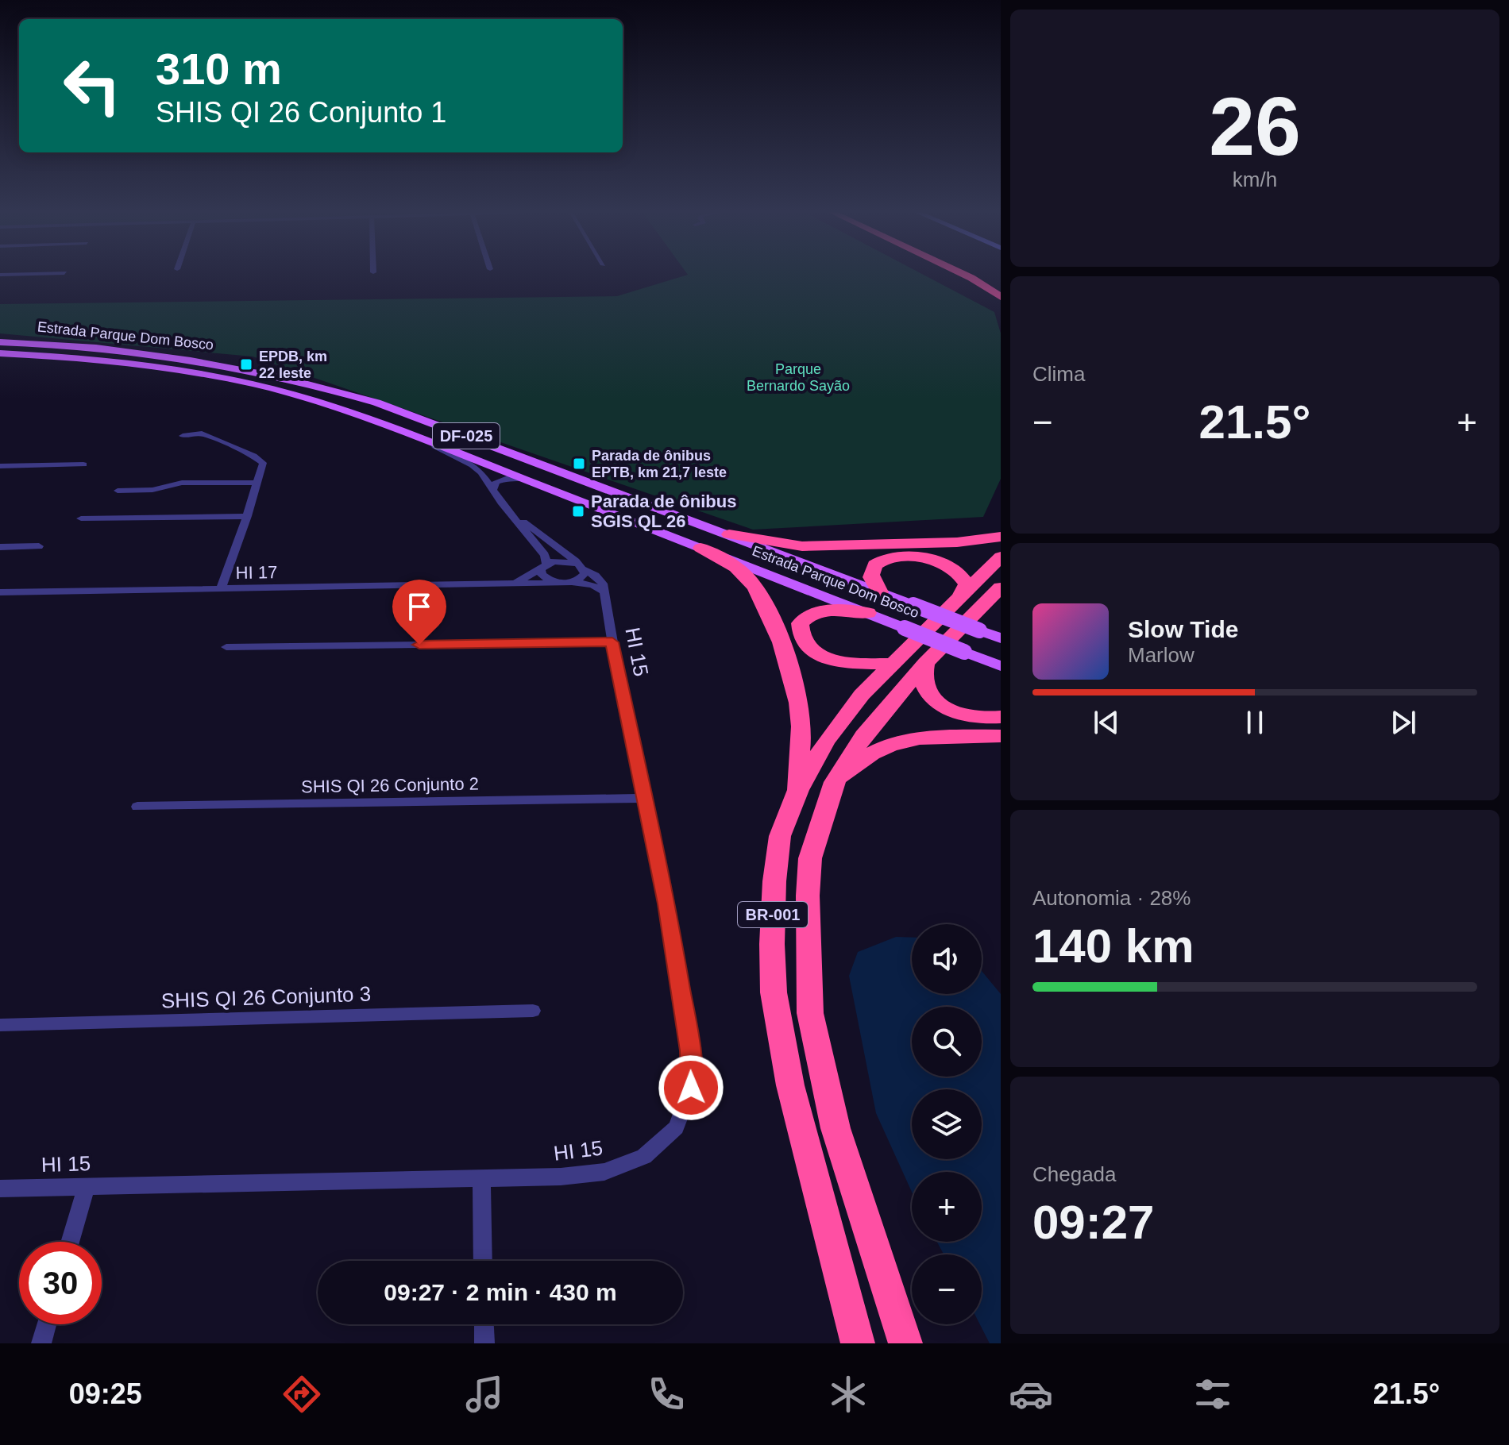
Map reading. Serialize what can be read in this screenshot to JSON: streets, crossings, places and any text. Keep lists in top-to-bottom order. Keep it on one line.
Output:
{"streets":{"highway":["BR-001"],"main road":["Estrada Parque Dom Bosco","DF-025"],"street":["HI 17","HI 15","SHIS QI 26 Conjunto 2","SHIS QI 26 Conjunto 3"]},"crossings":[["Estrada Parque Dom Bosco","BR-001"],["HI 15","SHIS QI 26 Conjunto 2"]],"parks":["Parque Bernardo Sayão"],"places":{"transit":["EPDB, km 22 leste","Parada de ônibus EPTB, km 21,7 leste","Parada de ônibus SGIS QL 26"]},"page":{"tile":[["26","km/h"],"Clima",["Autonomia · 28%","140 km"],["Chegada","09:27"]],"turn":["310 m","SHIS QI 26 Conjunto 1"],"heat":["−","21.5°","+"],"song":["Slow Tide","Marlow"],"map_buttons":["+","−"],"limit":"30","trip":"09:27 · 2 min · 430 m","tabs":["09:25","21.5°"]}}
